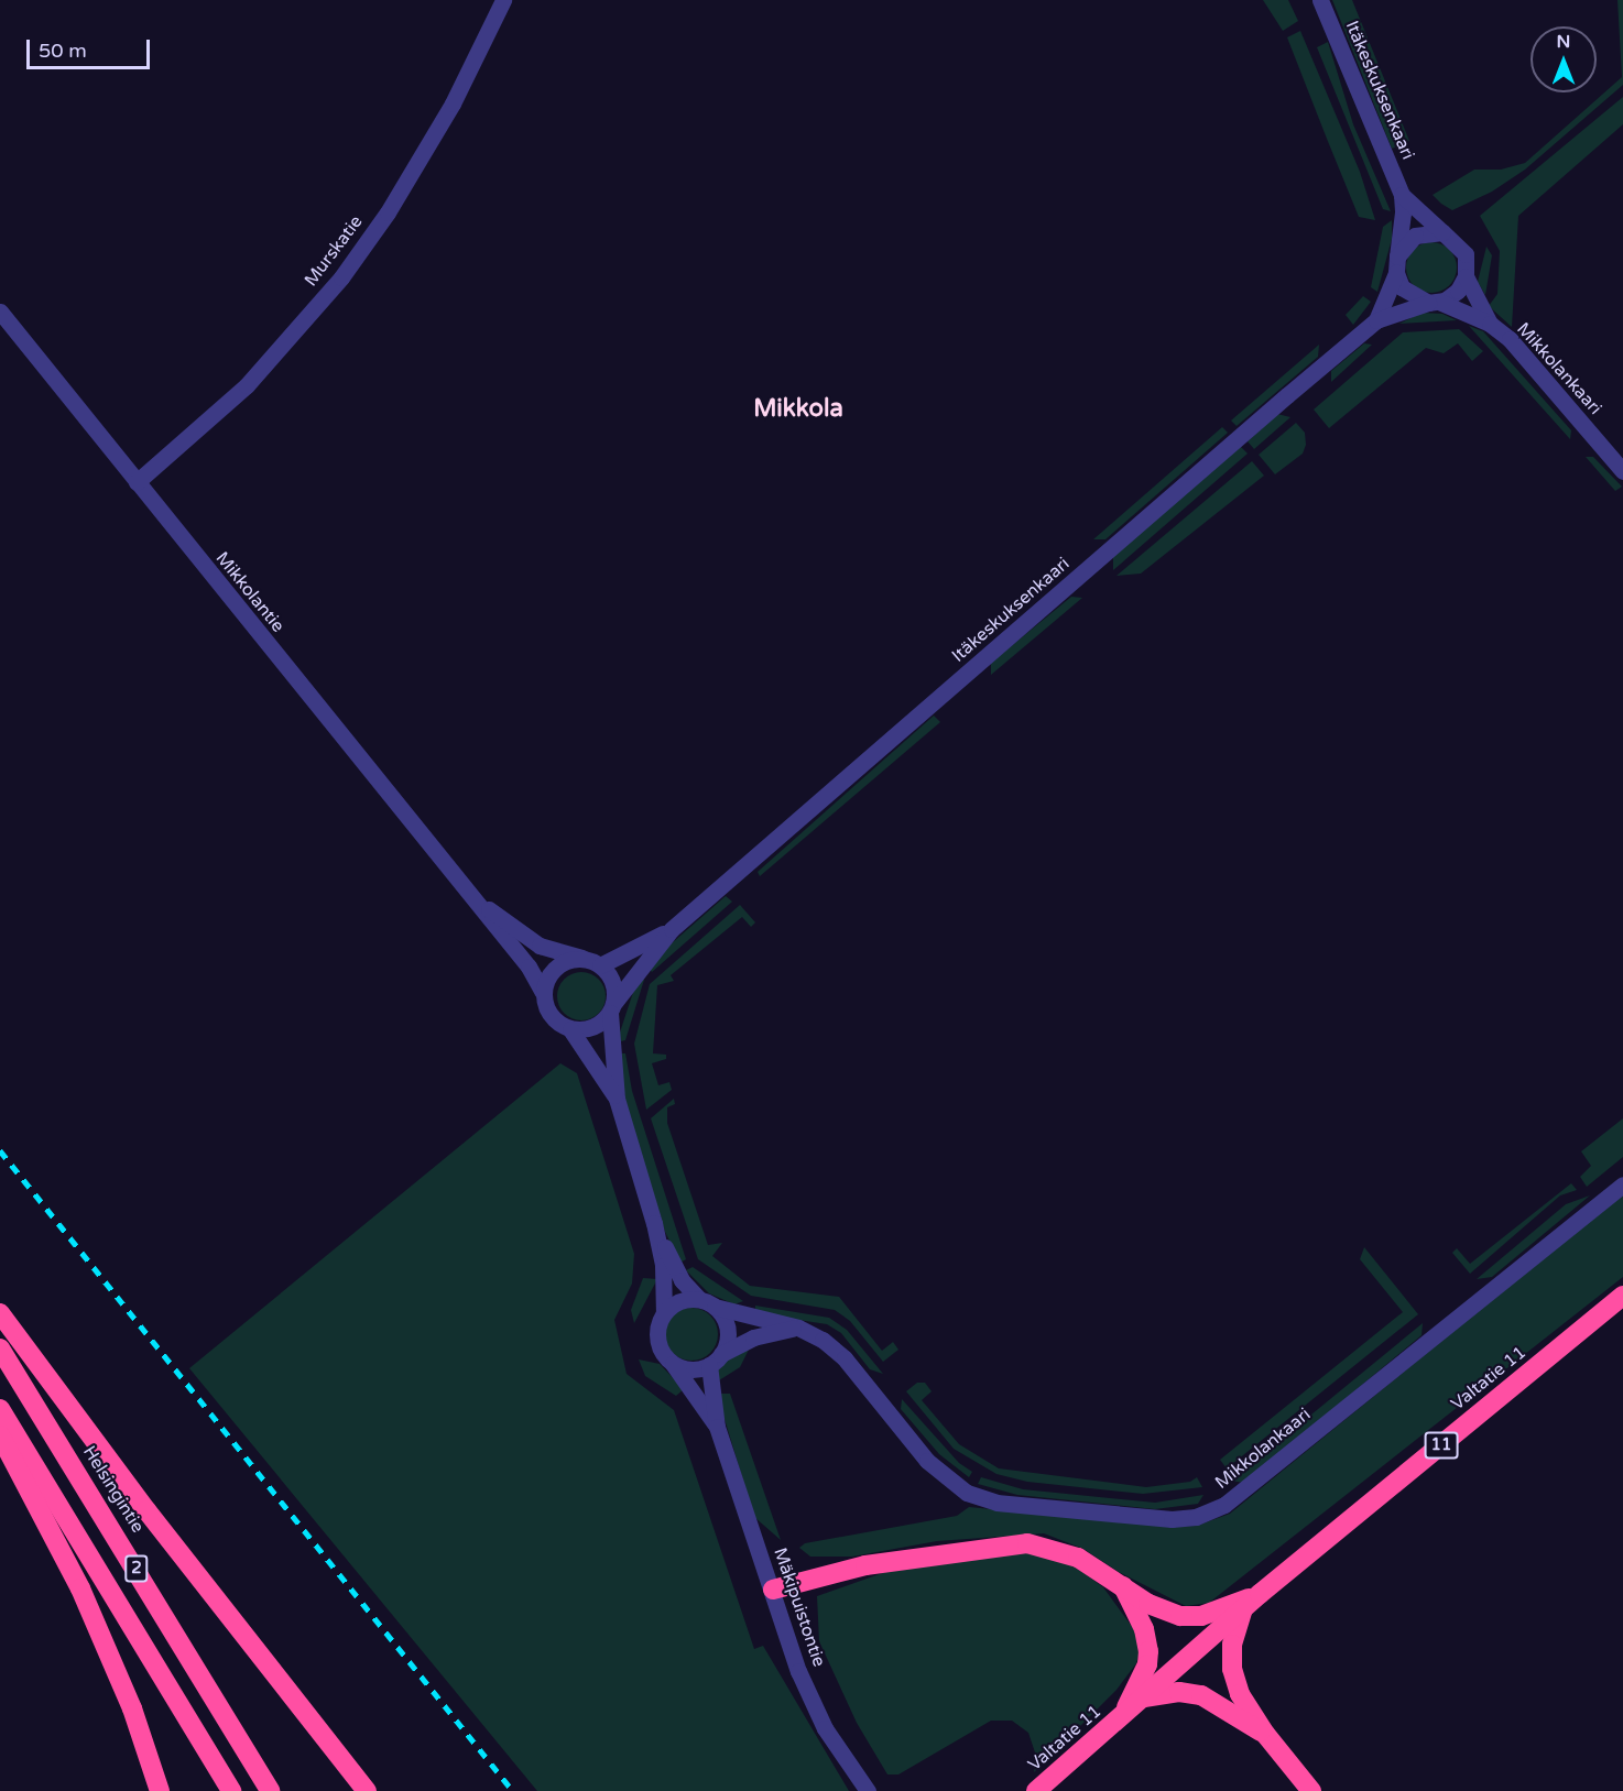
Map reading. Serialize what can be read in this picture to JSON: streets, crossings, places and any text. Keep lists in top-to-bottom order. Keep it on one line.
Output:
{"streets":{"highway":["Valtatie 11","11","Helsingintie","2"],"street":["Itäkeskuksenkaari","Murskatie","Mikkolankaari","Mikkolantie","Mäkipuistontie"]},"crossings":[["Itäkeskuksenkaari","Mikkolankaari"],["Itäkeskuksenkaari","Mikkolantie"],["Murskatie","Mikkolantie"],["Mikkolankaari","Mäkipuistontie"],["Valtatie 11","11"]],"districts":["Mikkola"],"scale_bar":"50 m","north":"top"}
